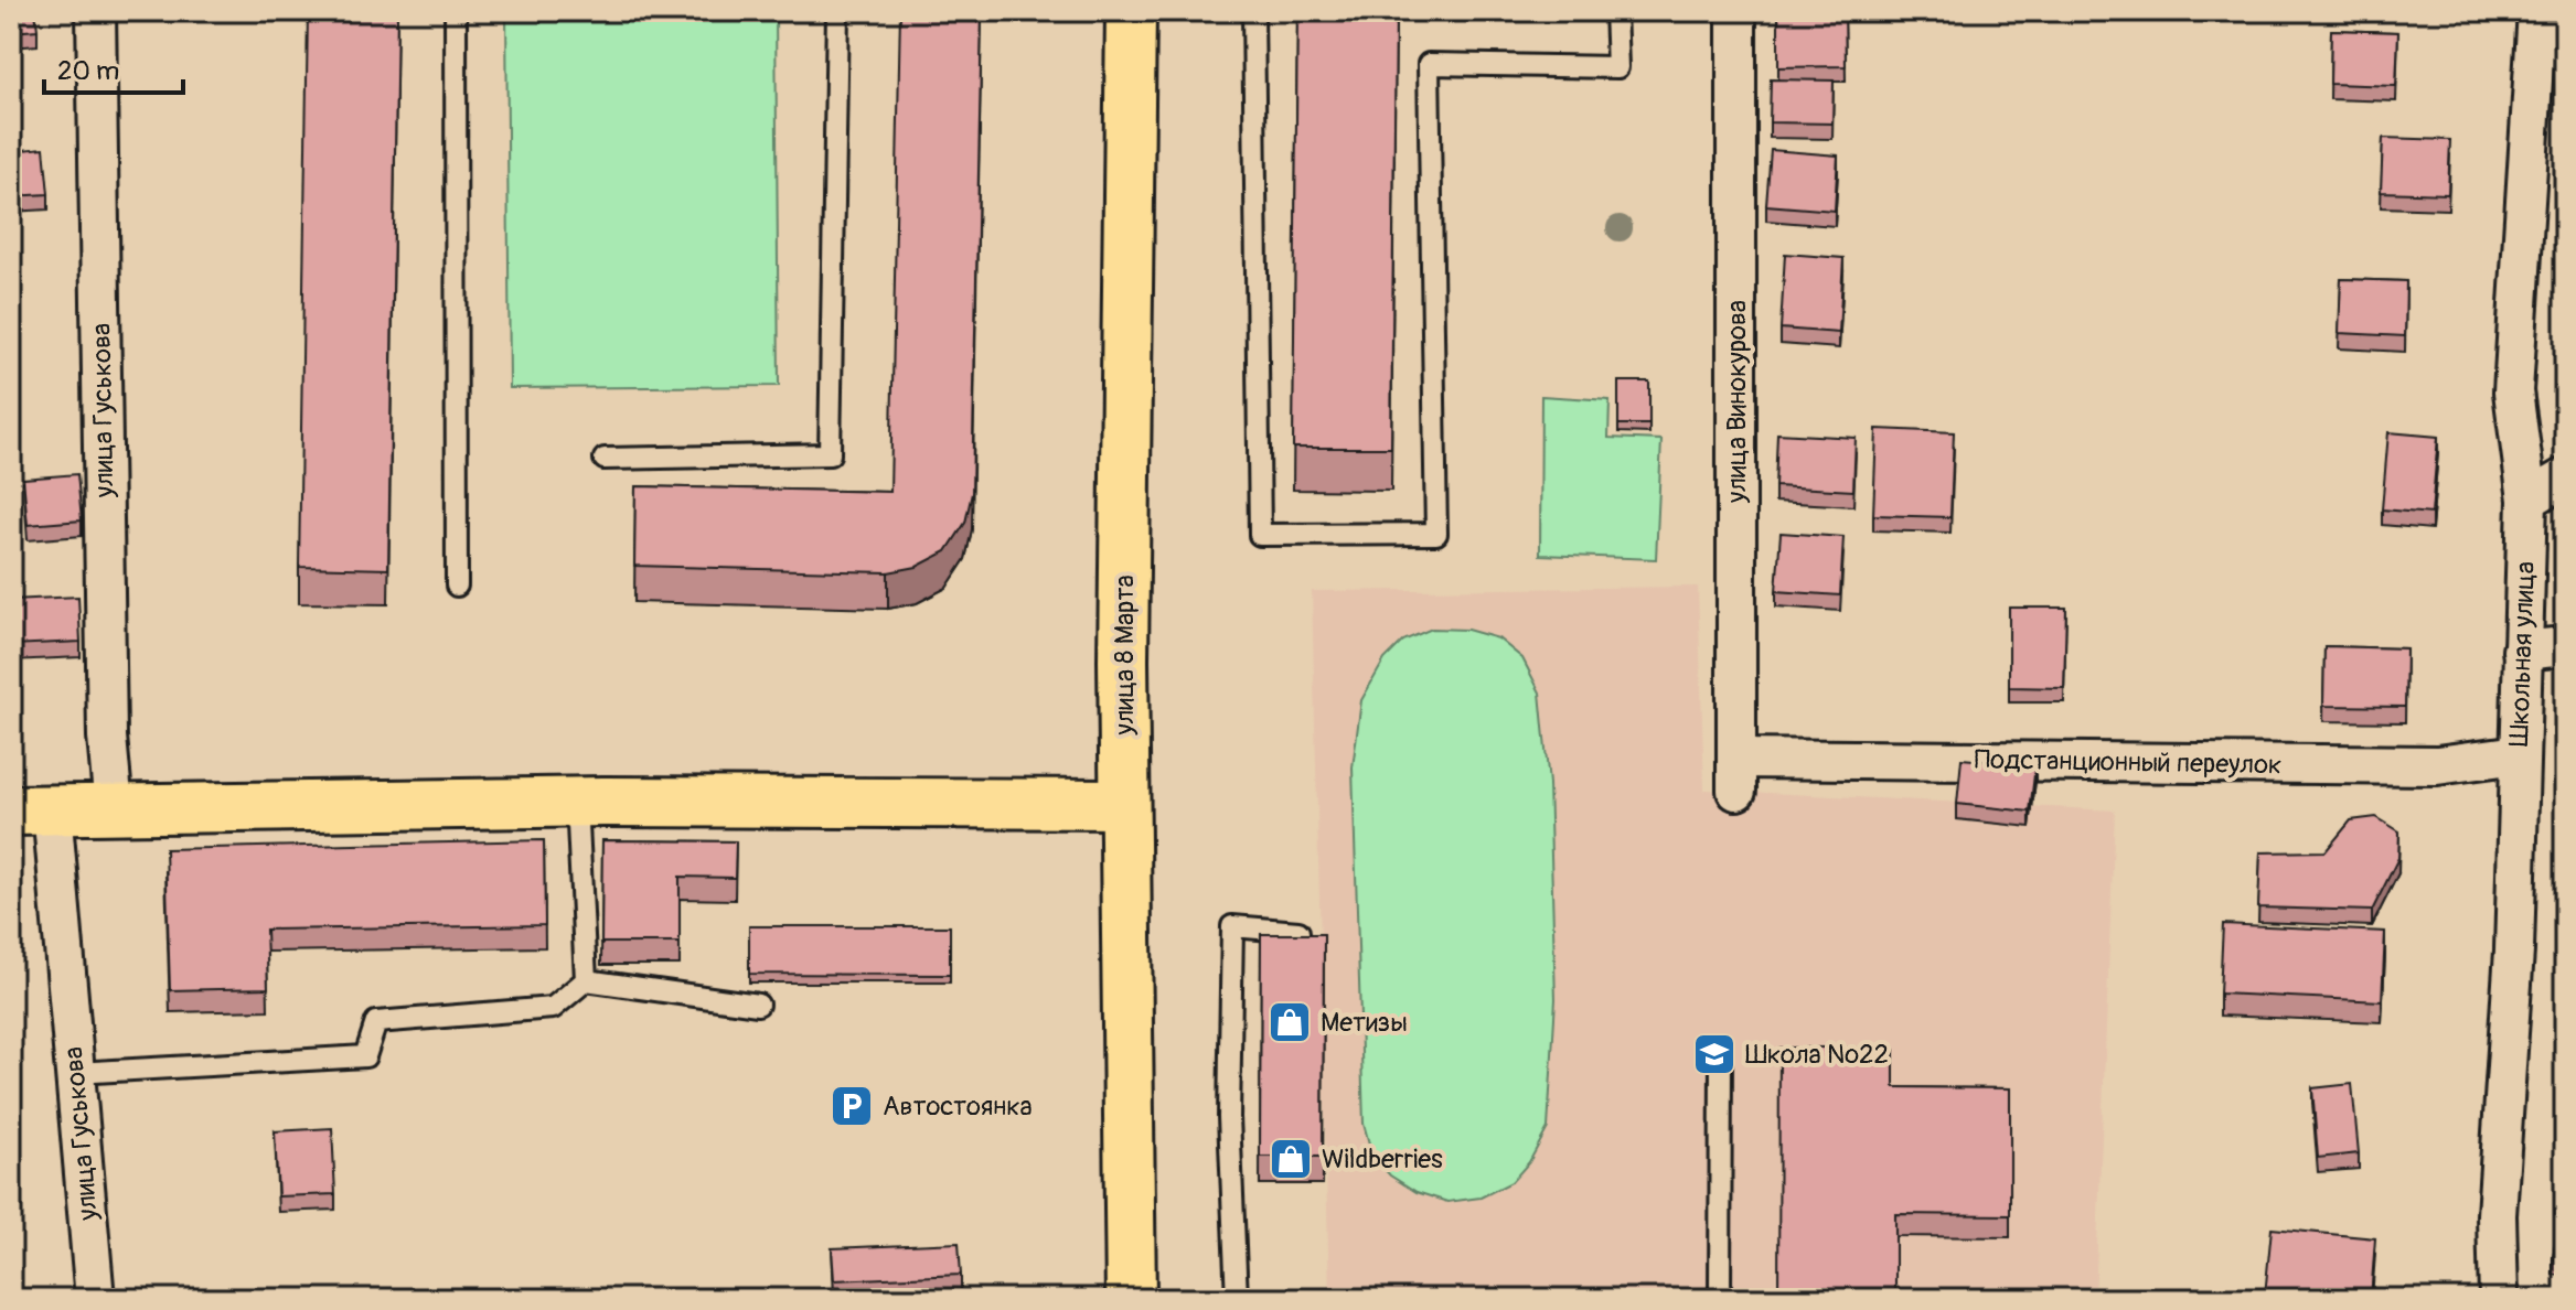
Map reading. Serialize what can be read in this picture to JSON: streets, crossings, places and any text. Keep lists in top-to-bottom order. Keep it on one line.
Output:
{"streets":{"main road":["улица 8 Марта"],"street":["улица Винокурова","улица Гуськова","Школьная улица","Подстанционный переулок"]},"crossings":[["улица Винокурова","Подстанционный переулок"],["Школьная улица","Подстанционный переулок"]],"places":{"shop":["Метизы","Wildberries"],"school or university":["Школа №22"],"parking":["Автостоянка"]},"scale_bar":"20 m"}
